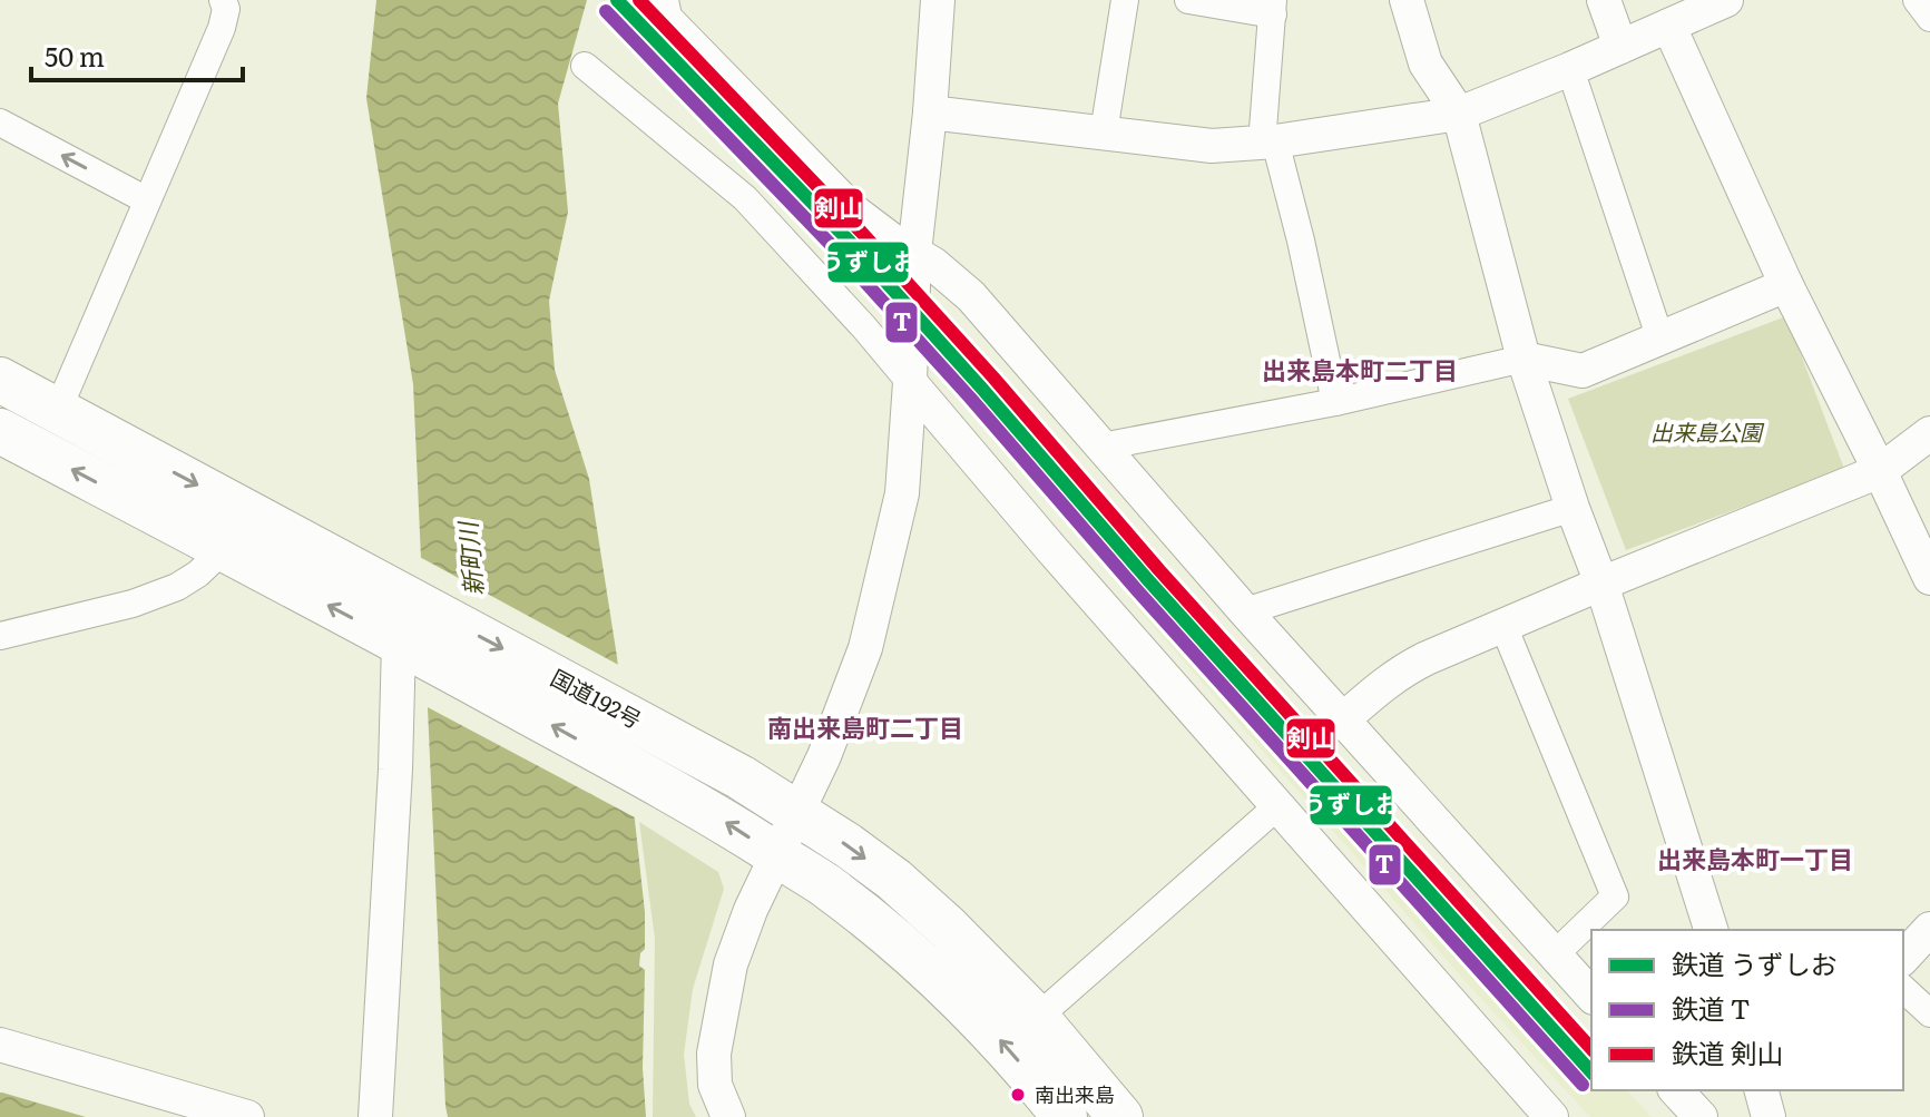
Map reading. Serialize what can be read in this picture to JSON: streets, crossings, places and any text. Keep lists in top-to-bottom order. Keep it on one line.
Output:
{"streets":{"highway":["国道192号"]},"districts":["出来島本町二丁目","南出来島町二丁目","出来島本町一丁目"],"water":["新町川"],"parks":["出来島公園"],"places":["南出来島"],"lines":["rail line うずしお","rail line 剣山","rail line T"],"legend":["鉄道 うずしお","鉄道 T","鉄道 剣山"],"scale_bar":"50 m"}
